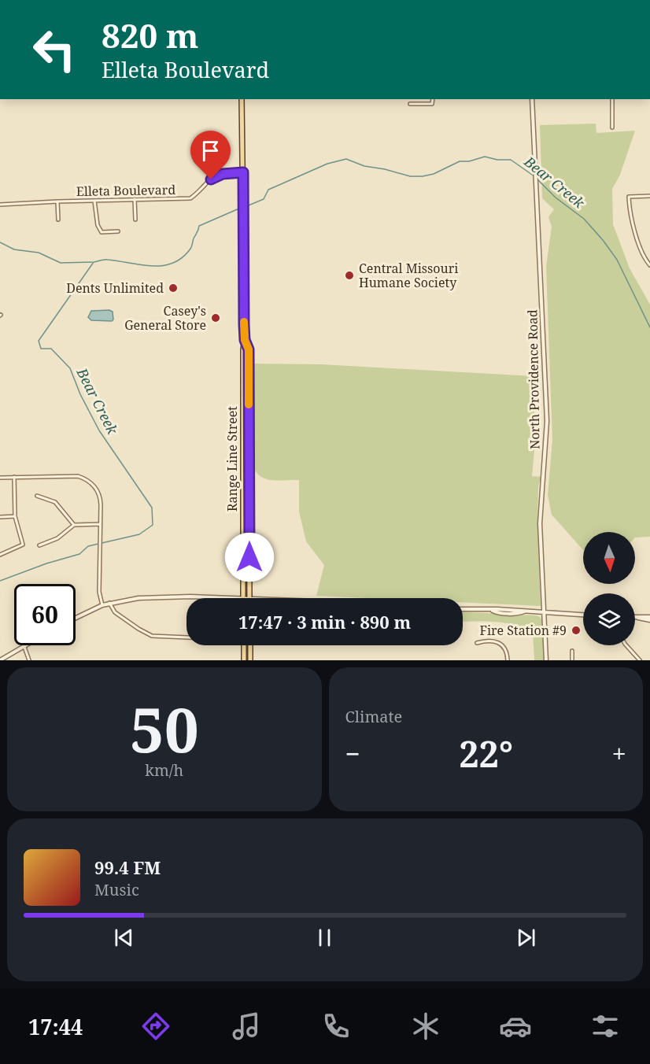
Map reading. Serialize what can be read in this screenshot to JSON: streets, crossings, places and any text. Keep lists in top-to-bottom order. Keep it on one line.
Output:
{"streets":{"main road":["Range Line Street"],"street":["Elleta Boulevard","North Providence Road"]},"crossings":[["Elleta Boulevard","Range Line Street"]],"water":["Bear Creek"],"places":["Central Missouri Humane Society","Dents Unlimited","Casey's General Store","Fire Station #9"],"north":"bottom","page":{"turn":["820 m","Elleta Boulevard"],"limit":"60","trip":"17:47 · 3 min · 890 m","tile":[["50","km/h"],"Climate"],"heat":["−","22°","+"],"song":["99.4 FM","Music"],"tabs":"17:44"}}
